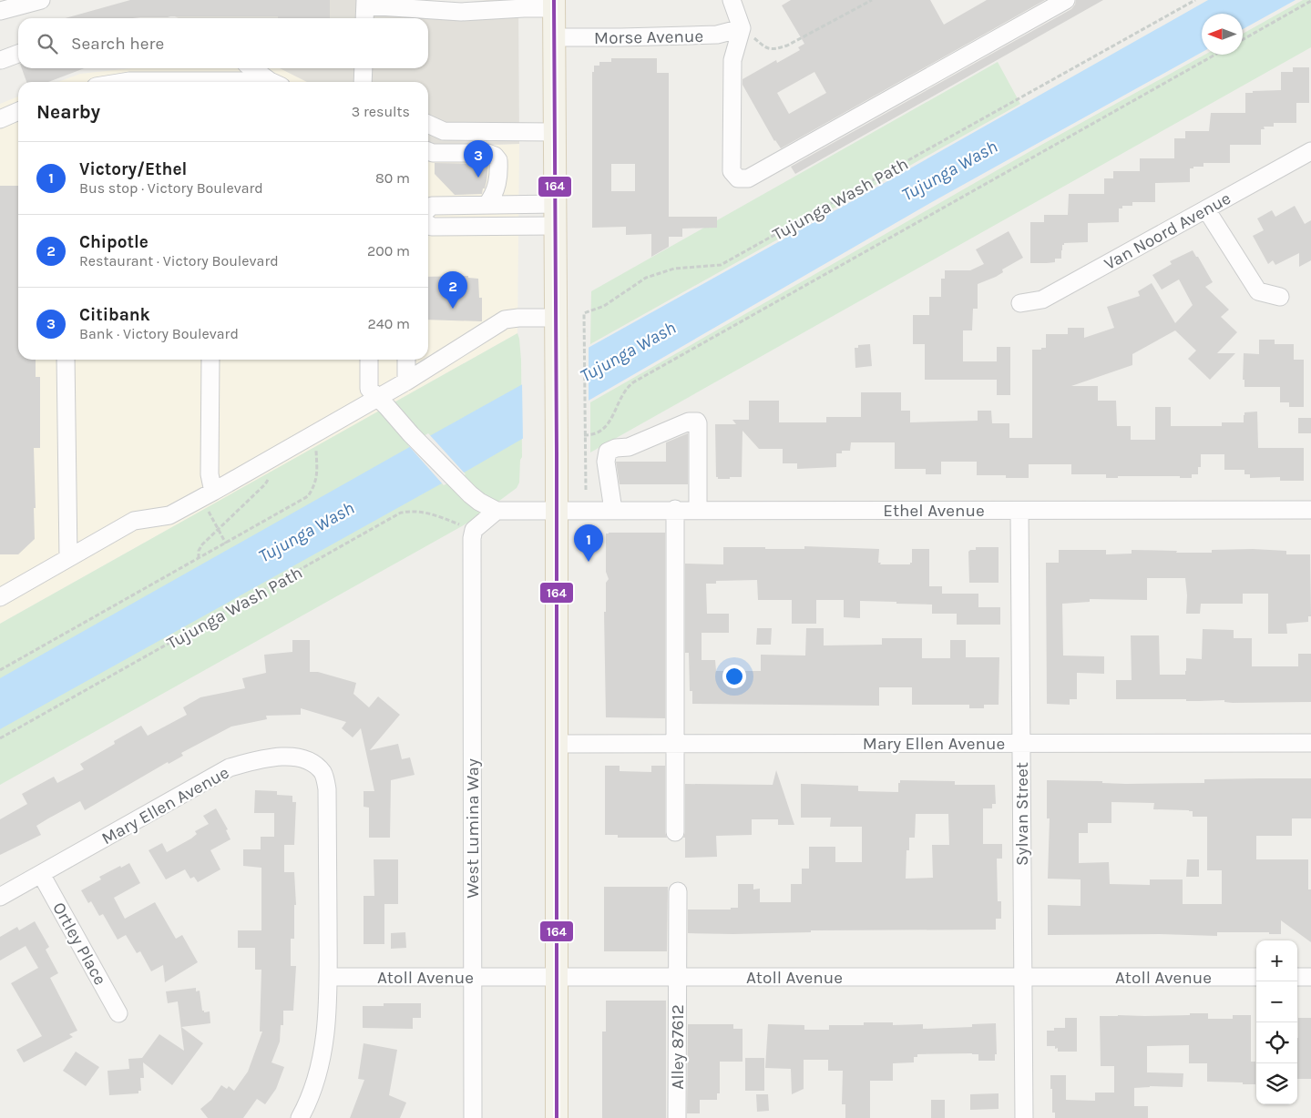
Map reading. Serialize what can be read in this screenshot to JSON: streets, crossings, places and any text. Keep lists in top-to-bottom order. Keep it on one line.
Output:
{"streets":{"street":["Morse Avenue","Van Noord Avenue","Ethel Avenue","Mary Ellen Avenue","Sylvan Street","West Lumina Way","Ortley Place","Atoll Avenue","Alley 87612"],"path":["Tujunga Wash Path"]},"crossings":[["Tujunga Wash Path","West Lumina Way"],["Ethel Avenue","Sylvan Street"],["Mary Ellen Avenue","Sylvan Street"],["Mary Ellen Avenue","Ortley Place"],["Mary Ellen Avenue","Atoll Avenue"],["Sylvan Street","Atoll Avenue"],["West Lumina Way","Atoll Avenue"],["Atoll Avenue","Alley 87612"]],"water":["Tujunga Wash"],"lines":["transit line 164"],"north":"left","page":{"search":"Search here","heading":["Nearby","3 results"],"pins":["3","2","1"],"list":[{"mark":"1","name":"Victory/Ethel","note":"Bus stop · Victory Boulevard","value":"80 m"},{"mark":"2","name":"Chipotle","note":"Restaurant · Victory Boulevard","value":"200 m"},{"mark":"3","name":"Citibank","note":"Bank · Victory Boulevard","value":"240 m"}],"map_buttons":["+","−"]}}
